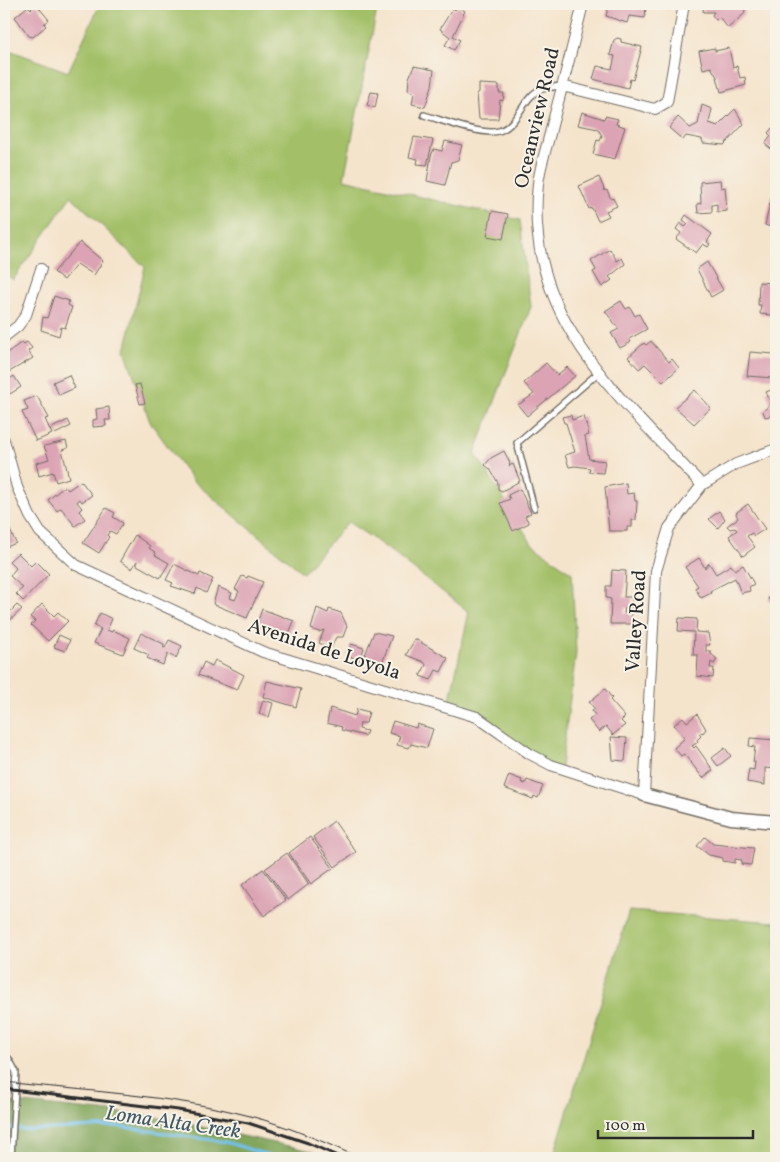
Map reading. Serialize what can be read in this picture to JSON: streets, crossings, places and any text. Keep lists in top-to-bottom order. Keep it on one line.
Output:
{"streets":{"street":["Oceanview Road","Valley Road","Avenida de Loyola"]},"crossings":[["Oceanview Road","Valley Road"],["Valley Road","Avenida de Loyola"]],"water":["Loma Alta Creek"],"scale_bar":"100 m"}
